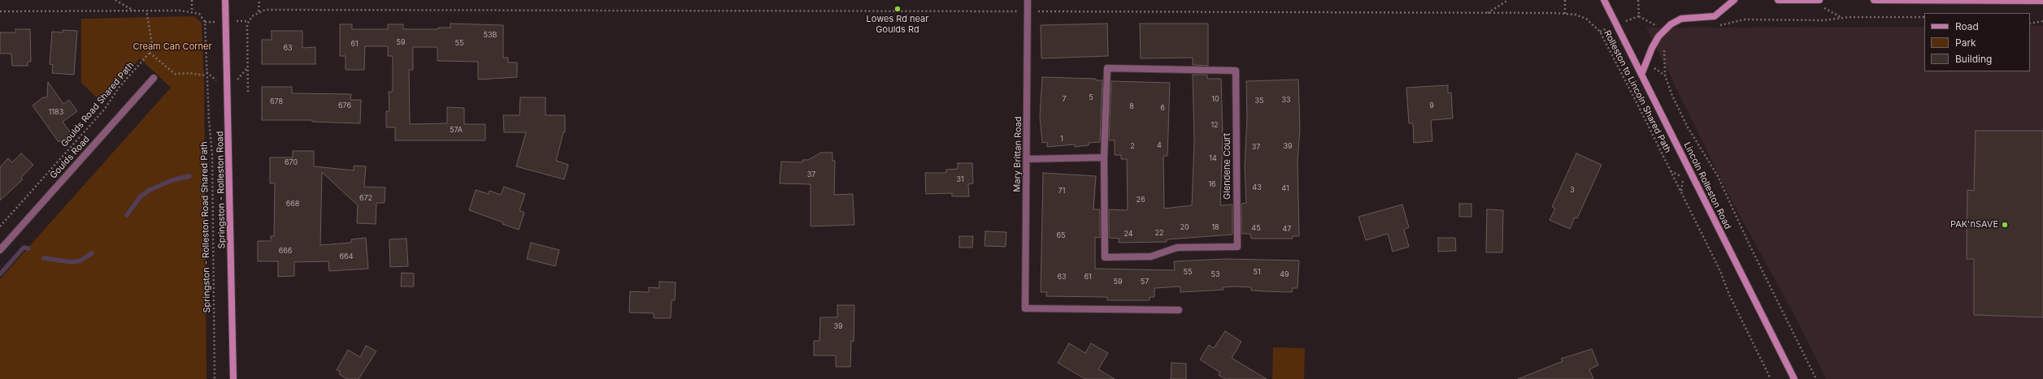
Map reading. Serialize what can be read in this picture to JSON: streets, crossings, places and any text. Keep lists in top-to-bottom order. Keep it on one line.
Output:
{"streets":{"main road":["Lincoln Rolleston Road","Springston - Rolleston Road"],"street":["Mary Brittan Road","Goulds Road","Glendene Court"],"path":["Rolleston to Lincoln Shared Path","Goulds Road Shared Path","Springston - Rolleston Road Shared Path"]},"crossings":[["Rolleston to Lincoln Shared Path","Mary Brittan Road"]],"parks":["Cream Can Corner"],"places":["Lowes Rd near Goulds Rd","PAK'nSAVE"],"house_numbers":["53B","59","55","61","63","5","7","10","33","35","678","676","9","8","6","1183","12","57A","1","4","2","39","37","14","670","37","31","16","43","41","3","71","672","26","668","20","18","45","47","22","24","65","666","664","55","51","53","49","63","61","59","57","39"],"legend":["Road","Park","Building"]}
